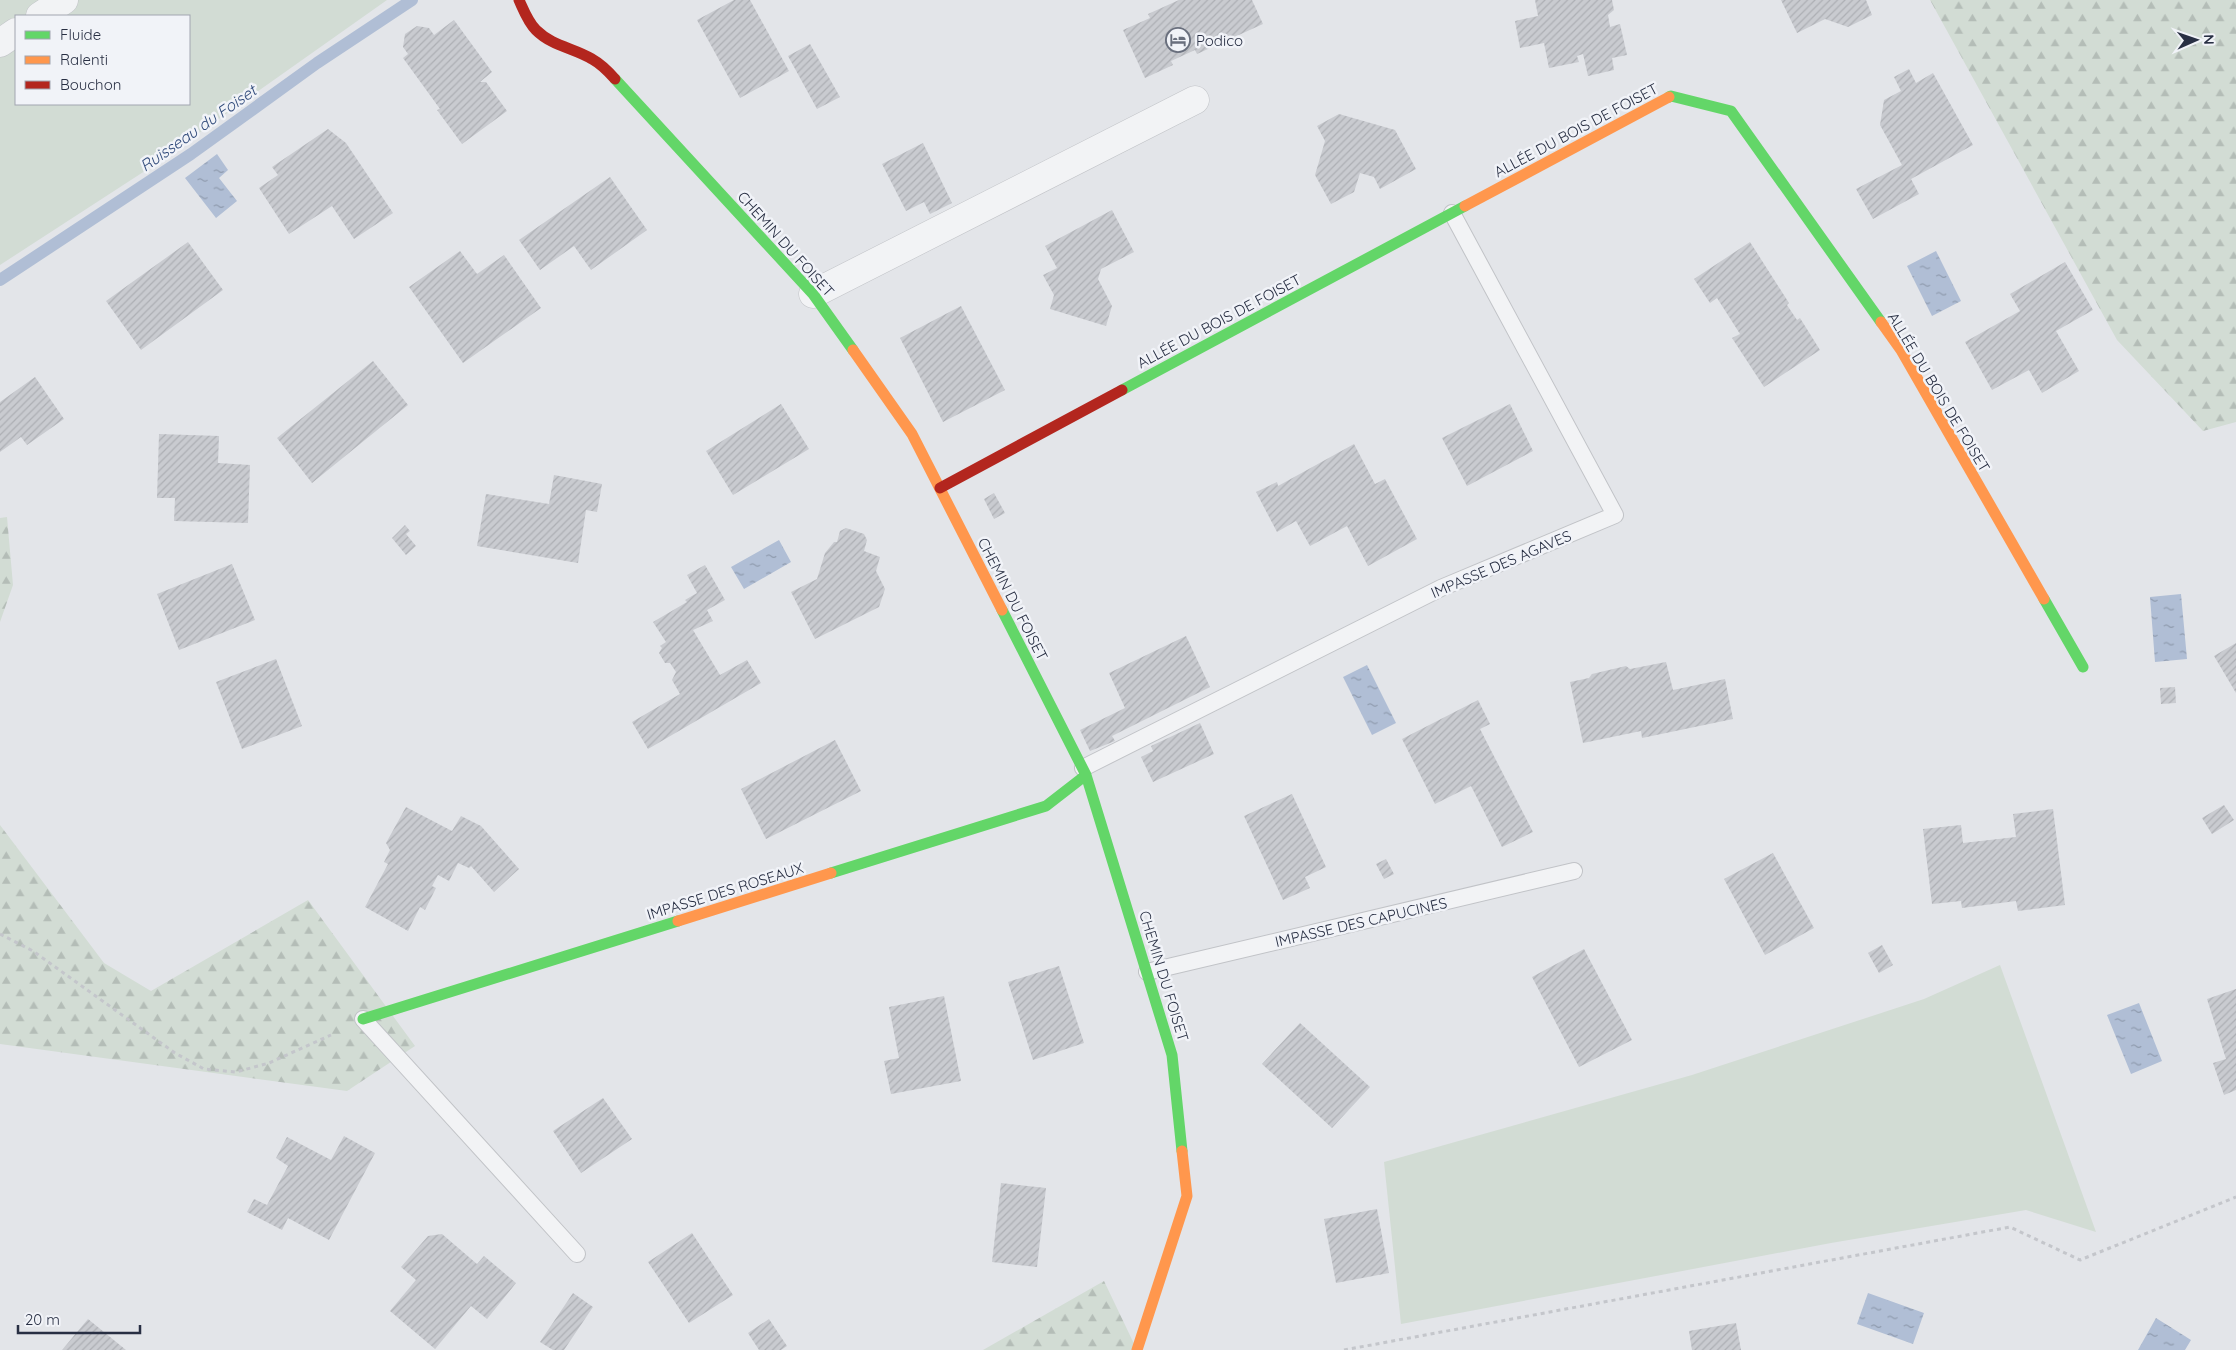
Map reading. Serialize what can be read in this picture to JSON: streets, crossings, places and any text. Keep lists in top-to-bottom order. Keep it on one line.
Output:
{"streets":{"street":["ALLÉE DU BOIS DE FOISET","CHEMIN DU FOISET","IMPASSE DES ROSEAUX"],"lane":["IMPASSE DES AGAVES","IMPASSE DES CAPUCINES"]},"crossings":[["ALLÉE DU BOIS DE FOISET","CHEMIN DU FOISET"],["ALLÉE DU BOIS DE FOISET","IMPASSE DES AGAVES"],["CHEMIN DU FOISET","IMPASSE DES AGAVES"],["CHEMIN DU FOISET","IMPASSE DES ROSEAUX"],["CHEMIN DU FOISET","IMPASSE DES CAPUCINES"],["IMPASSE DES AGAVES","IMPASSE DES ROSEAUX"]],"water":["Ruisseau du Foiset"],"places":{"hotel":["Podico"]},"legend":["Fluide","Ralenti","Bouchon"],"scale_bar":"20 m","north":"right"}
